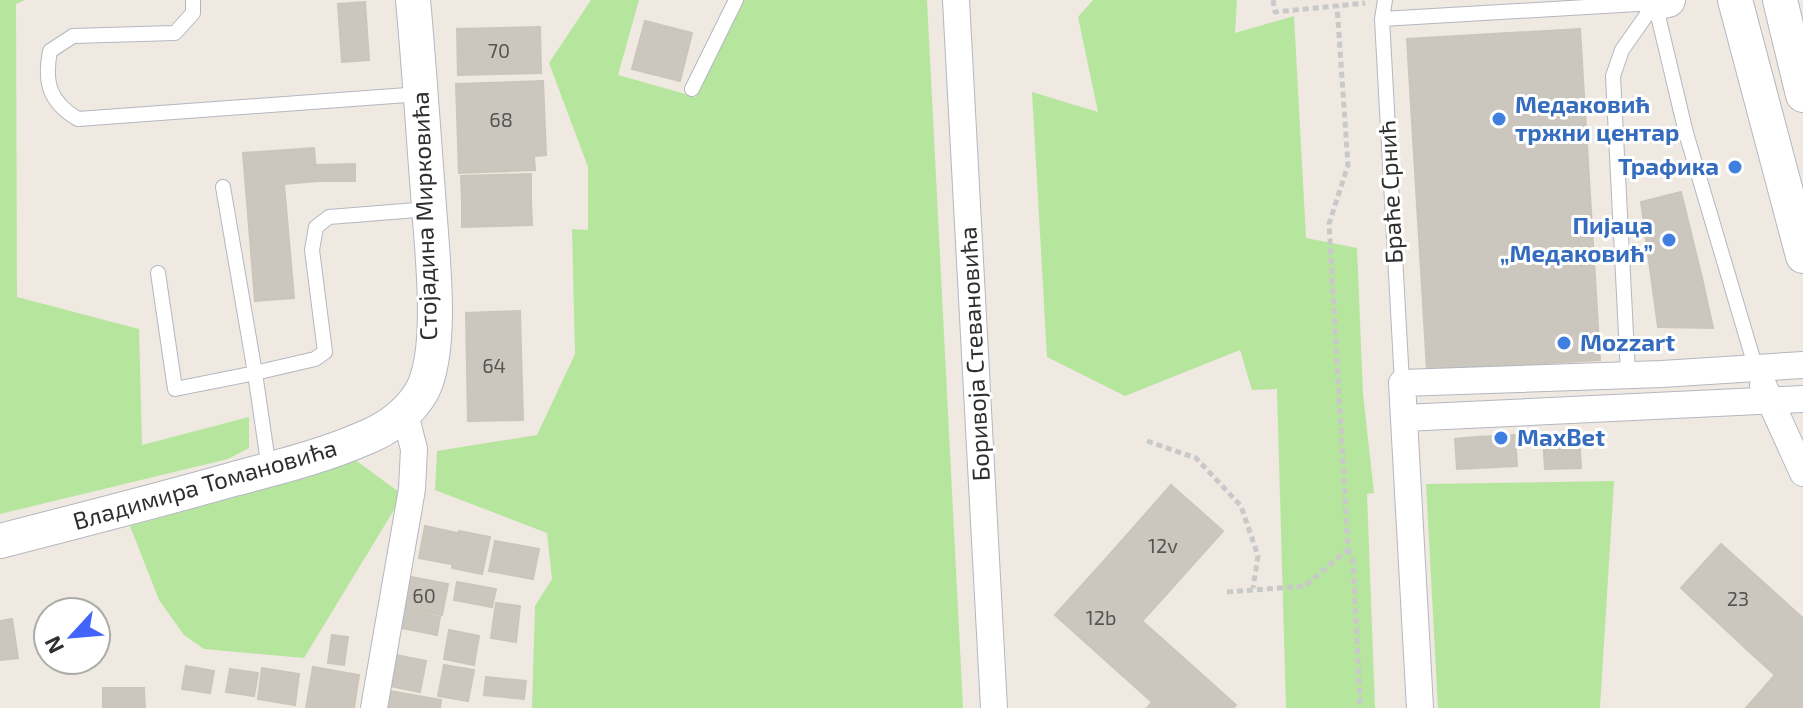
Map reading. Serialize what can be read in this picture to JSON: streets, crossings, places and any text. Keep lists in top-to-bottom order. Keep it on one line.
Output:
{"streets":{"street":["Браће Срнић","Стојадина Мирковића","Боривоја Стевановића","Владимира Томановића"]},"crossings":[["Стојадина Мирковића","Владимира Томановића"]],"places":["Медаковић тржни центар","Трафика","Пијаца „Медаковић”","Mozzart","MaxBet"],"house_numbers":["70","68","64","12v","60","23","12b"],"north":"bottom left"}
